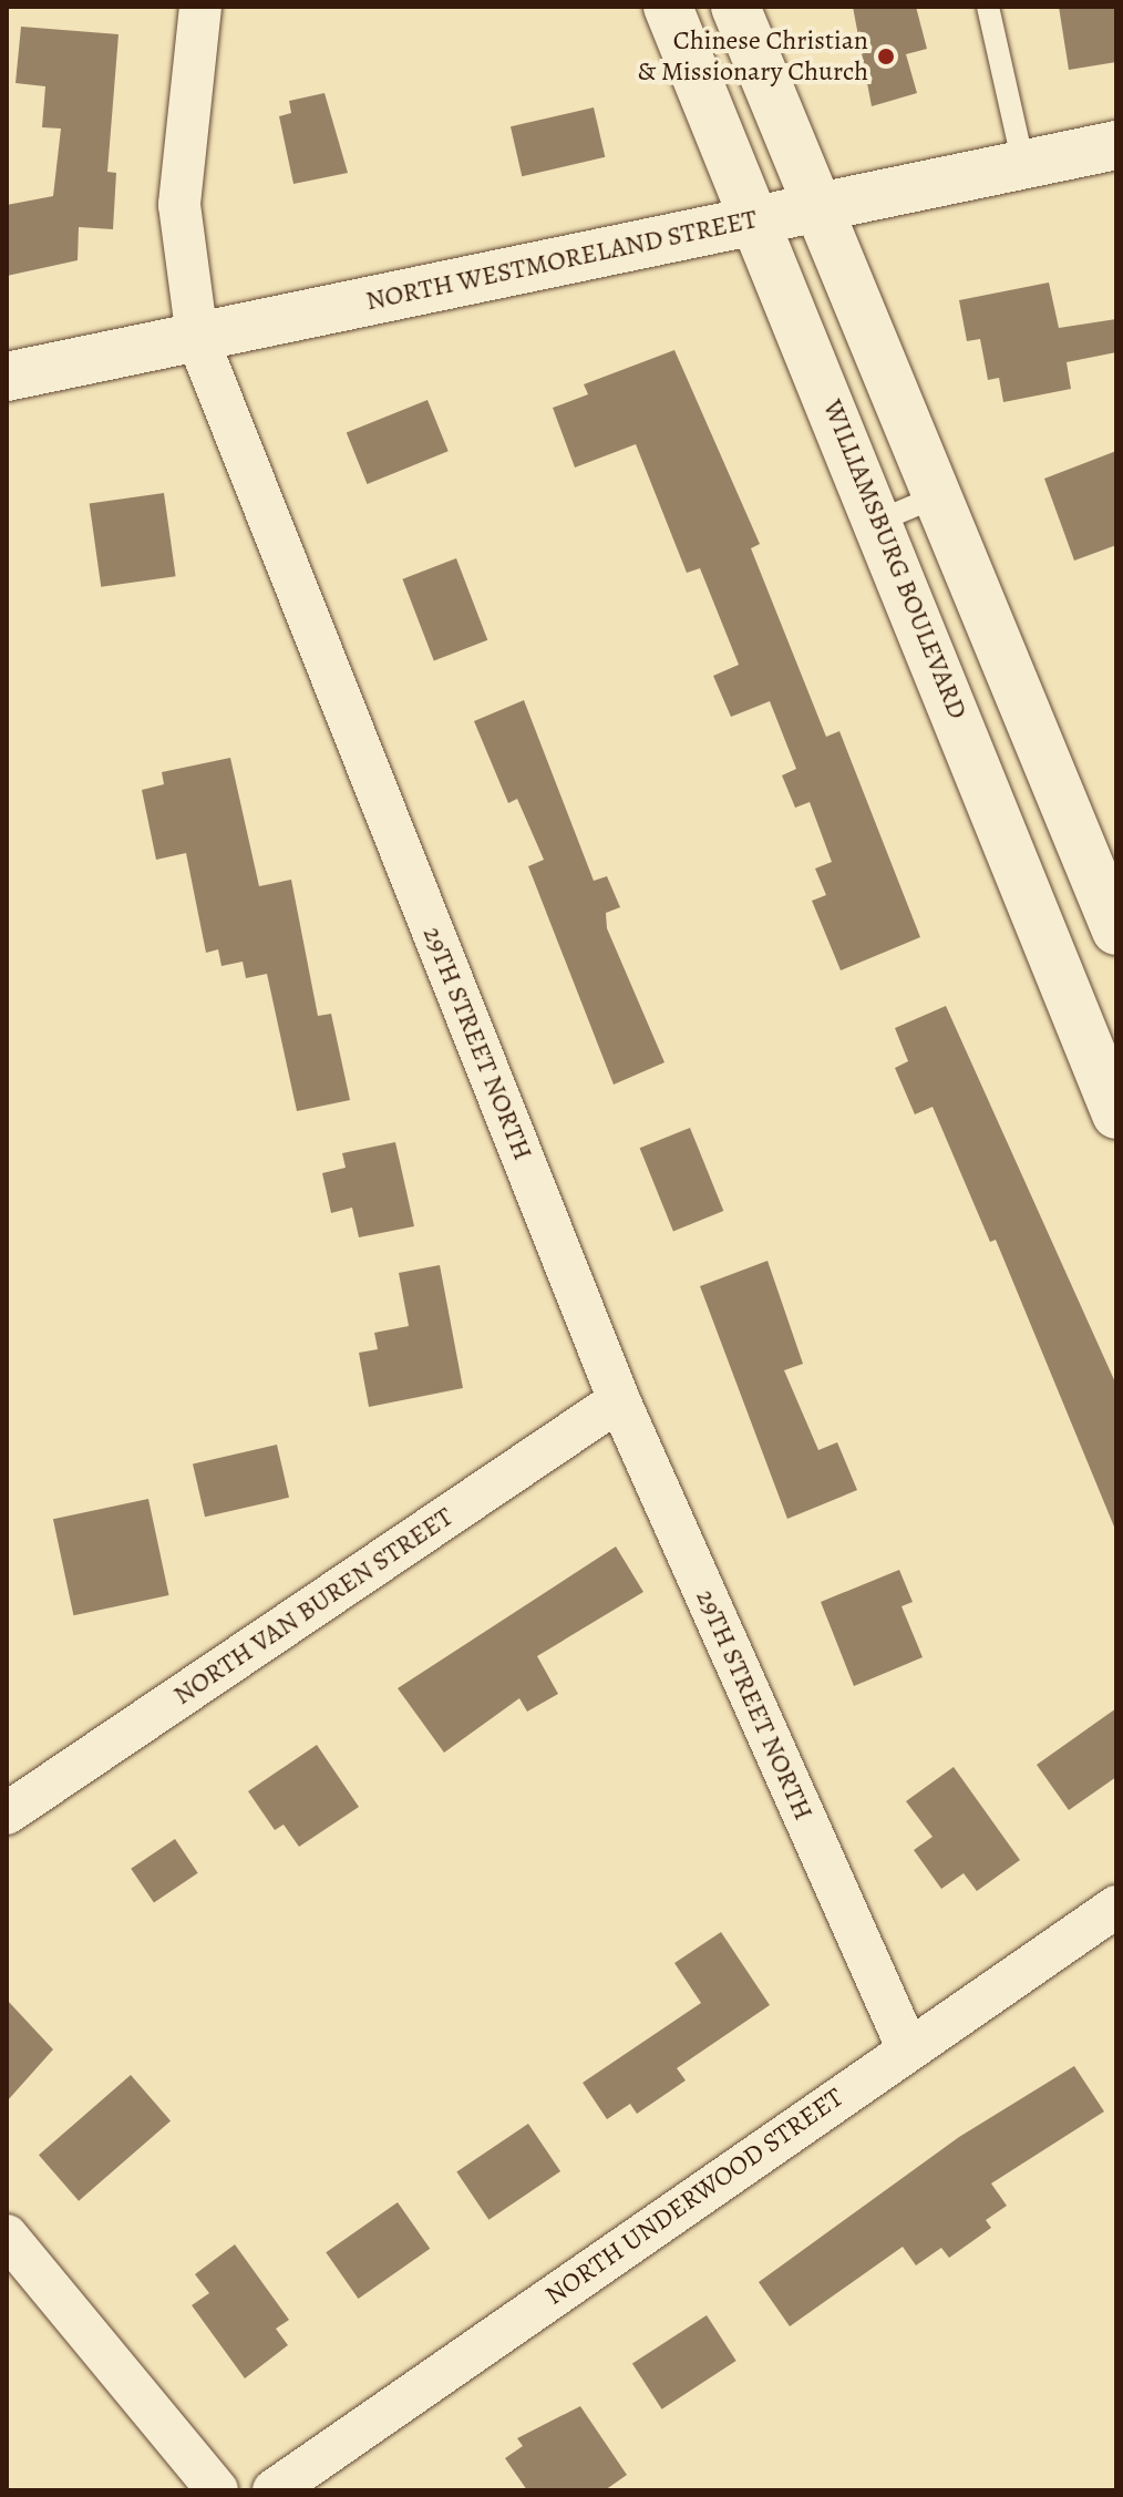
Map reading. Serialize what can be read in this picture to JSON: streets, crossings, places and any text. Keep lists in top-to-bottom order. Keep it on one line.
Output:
{"streets":{"main road":["NORTH WESTMORELAND STREET","WILLIAMSBURG BOULEVARD"],"street":["29TH STREET NORTH","NORTH VAN BUREN STREET","NORTH UNDERWOOD STREET"]},"crossings":[["NORTH WESTMORELAND STREET","WILLIAMSBURG BOULEVARD"],["NORTH WESTMORELAND STREET","29TH STREET NORTH"],["29TH STREET NORTH","NORTH VAN BUREN STREET"],["29TH STREET NORTH","NORTH UNDERWOOD STREET"]],"places":["Chinese Christian & Missionary Church"]}
